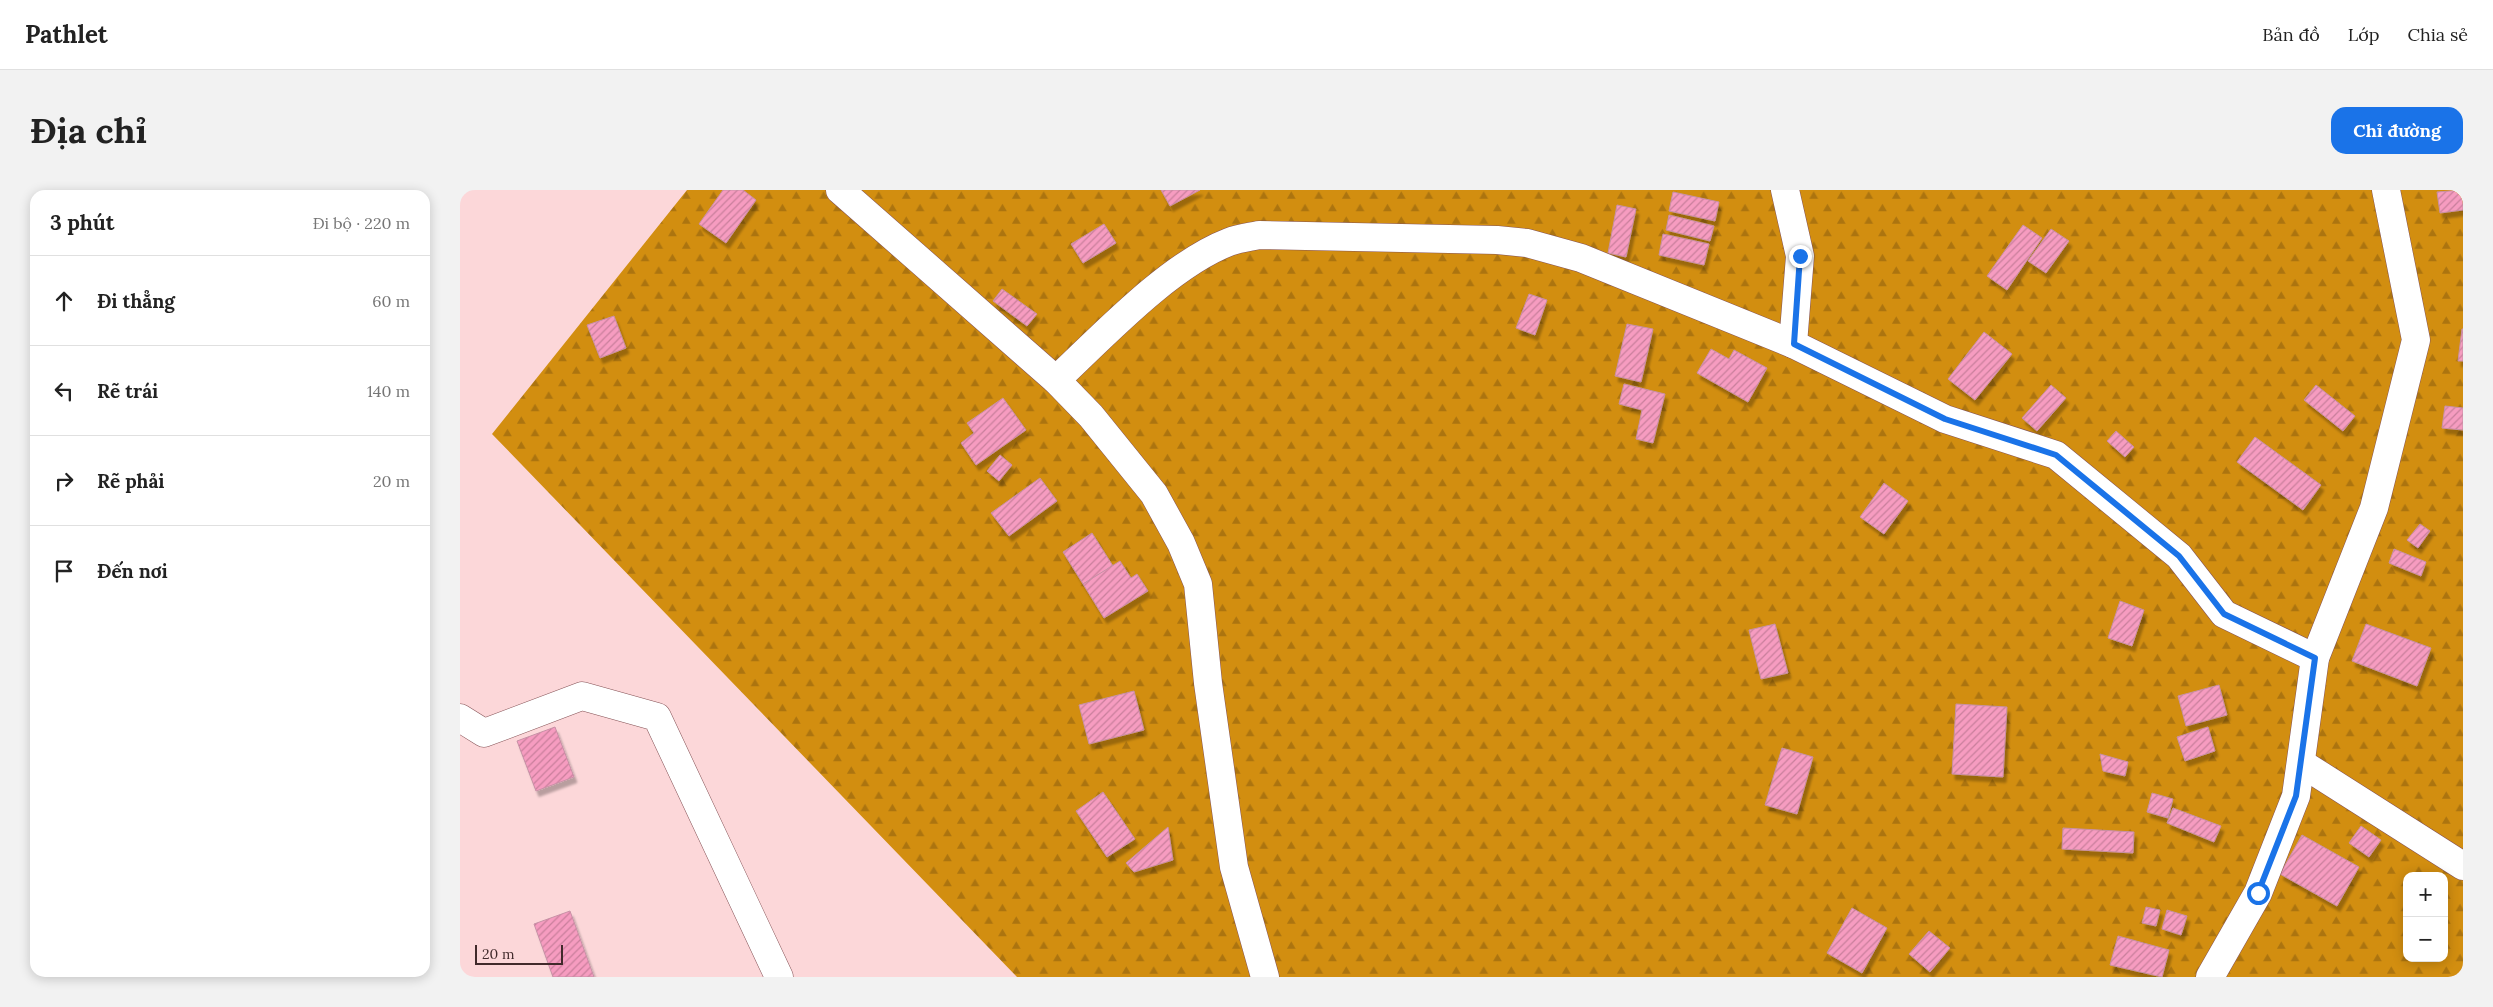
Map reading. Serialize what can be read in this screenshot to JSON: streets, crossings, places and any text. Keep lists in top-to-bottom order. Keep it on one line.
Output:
{"scale_bar":"20 m","page":{"header":"Pathlet","nav":["Bản đồ","Lớp","Chia sẻ"],"buttons":"Chỉ đường","title":"Địa chỉ","heading":["3 phút","Đi bộ · 220 m"],"list":[["Đi thẳng","60 m"],["Rẽ trái","140 m"],["Rẽ phải","20 m"],"Đến nơi"],"map_buttons":["+","−"],"scale":"20 m"}}
